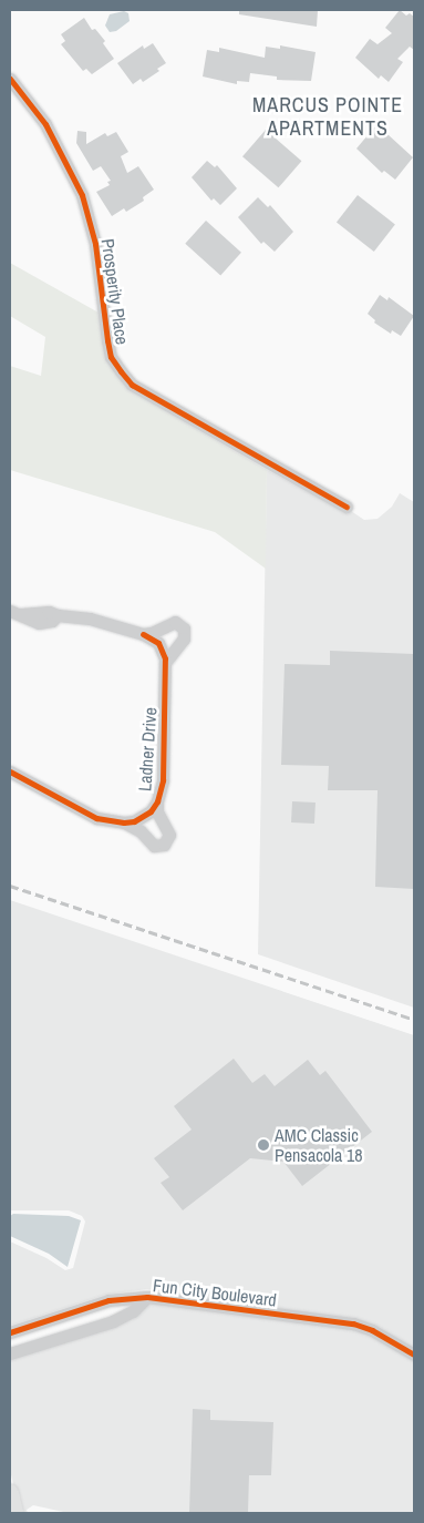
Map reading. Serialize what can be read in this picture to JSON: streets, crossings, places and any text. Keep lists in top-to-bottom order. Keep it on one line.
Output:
{"streets":{"street":["Prosperity Place","Ladner Drive","Fun City Boulevard"]},"districts":["MARCUS POINTE APARTMENTS"],"places":["AMC Classic Pensacola 18"]}
